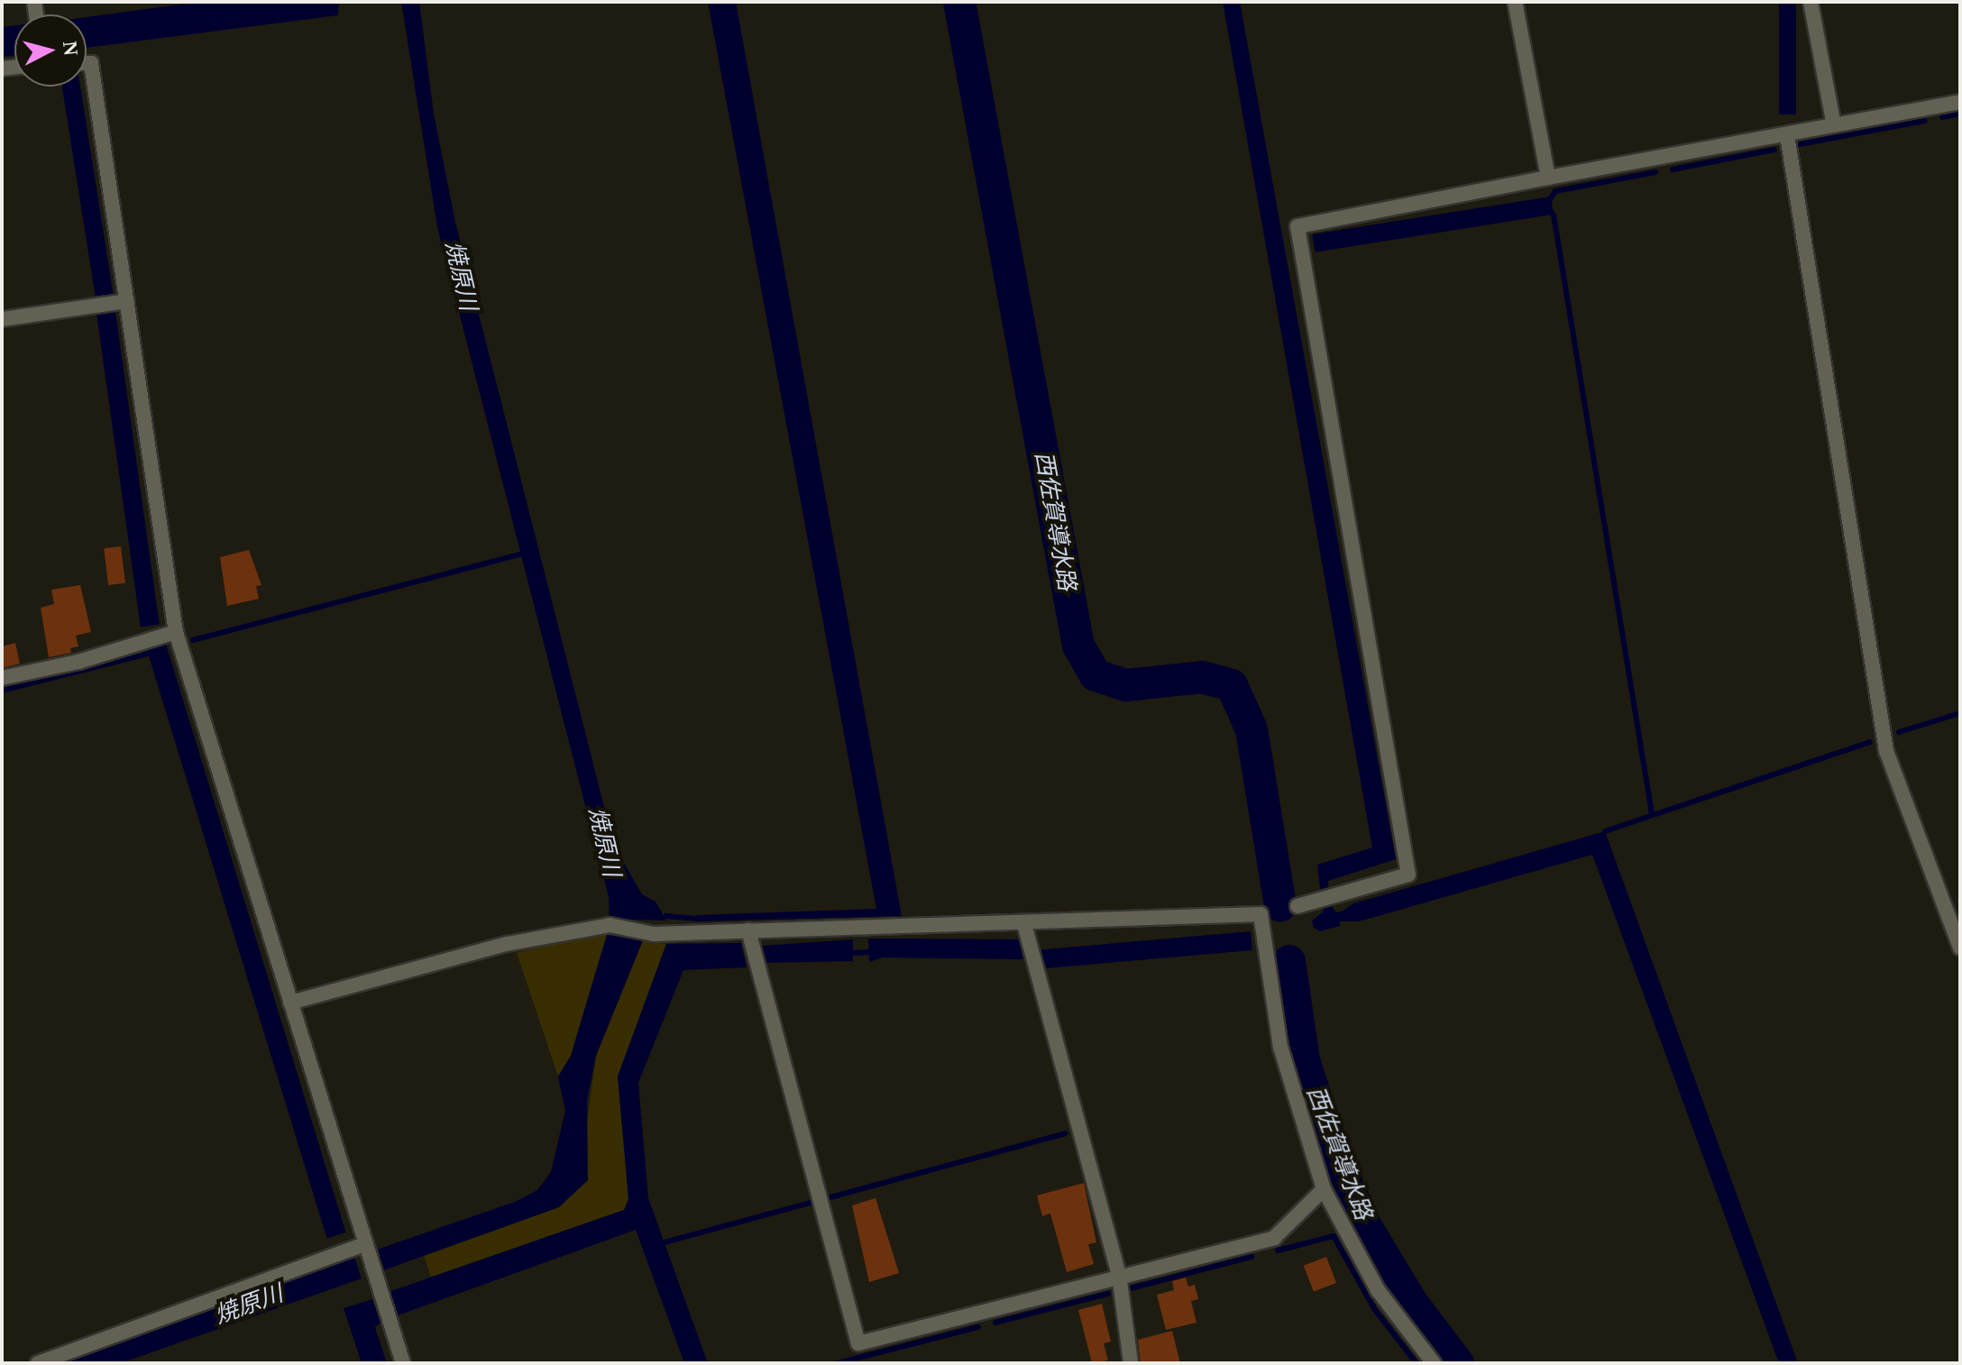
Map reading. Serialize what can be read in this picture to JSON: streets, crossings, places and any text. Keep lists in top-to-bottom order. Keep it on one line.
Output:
{"water":["焼原川","西佐賀導水路"],"north":"right"}
